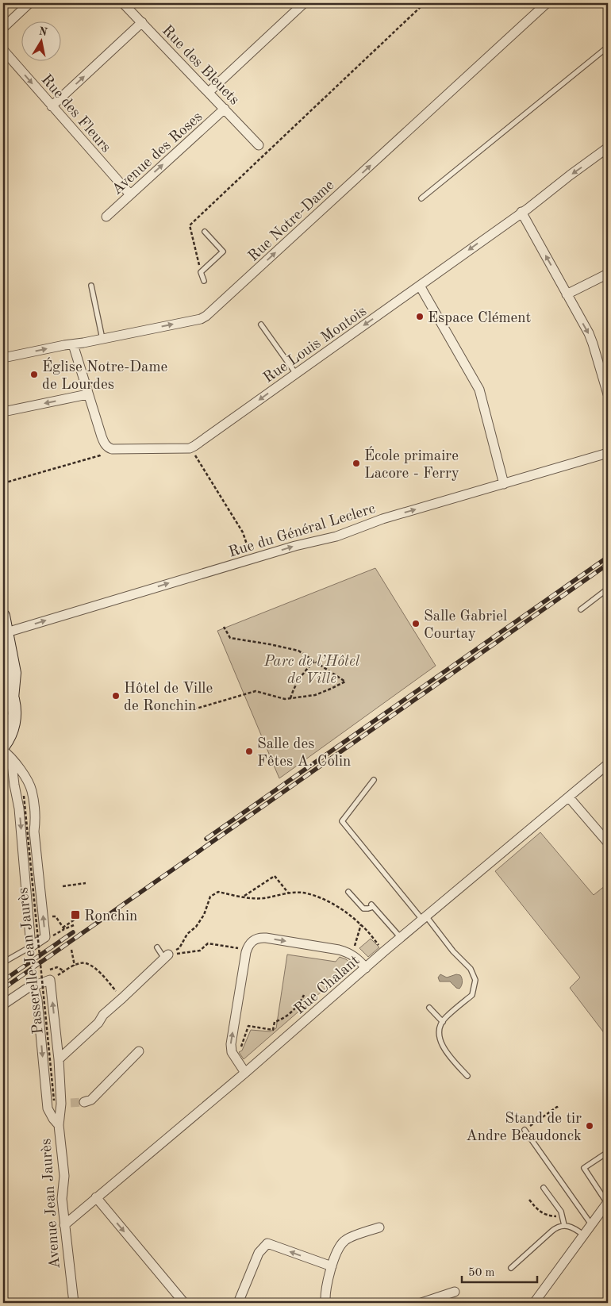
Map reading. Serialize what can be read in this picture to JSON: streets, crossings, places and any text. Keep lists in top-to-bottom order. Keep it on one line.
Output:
{"streets":{"street":["Rue des Bleuets","Rue des Fleurs","Avenue des Roses","Rue Notre-Dame","Rue Louis Montois","Rue du Général Leclerc","Rue Chalant","Avenue Jean Jaurès"],"path":["Passerelle Jean Jaurès"]},"crossings":[["Rue des Bleuets","Avenue des Roses"],["Rue des Fleurs","Avenue des Roses"],["Passerelle Jean Jaurès","Avenue Jean Jaurès"],["Rue Chalant","Avenue Jean Jaurès"]],"one_way":["Rue des Fleurs","Avenue des Roses","Rue Notre-Dame","Rue Louis Montois","Rue du Général Leclerc"],"parks":["Parc de l’Hôtel de Ville"],"places":{"other":["Espace Clément","Église Notre-Dame de Lourdes","École primaire Lacore - Ferry","Salle Gabriel Courtay","Hôtel de Ville de Ronchin","Salle des Fêtes A. Colin","Stand de tir Andre Beaudonck"],"transit":["Ronchin"]},"scale_bar":"50 m","north":"top"}
